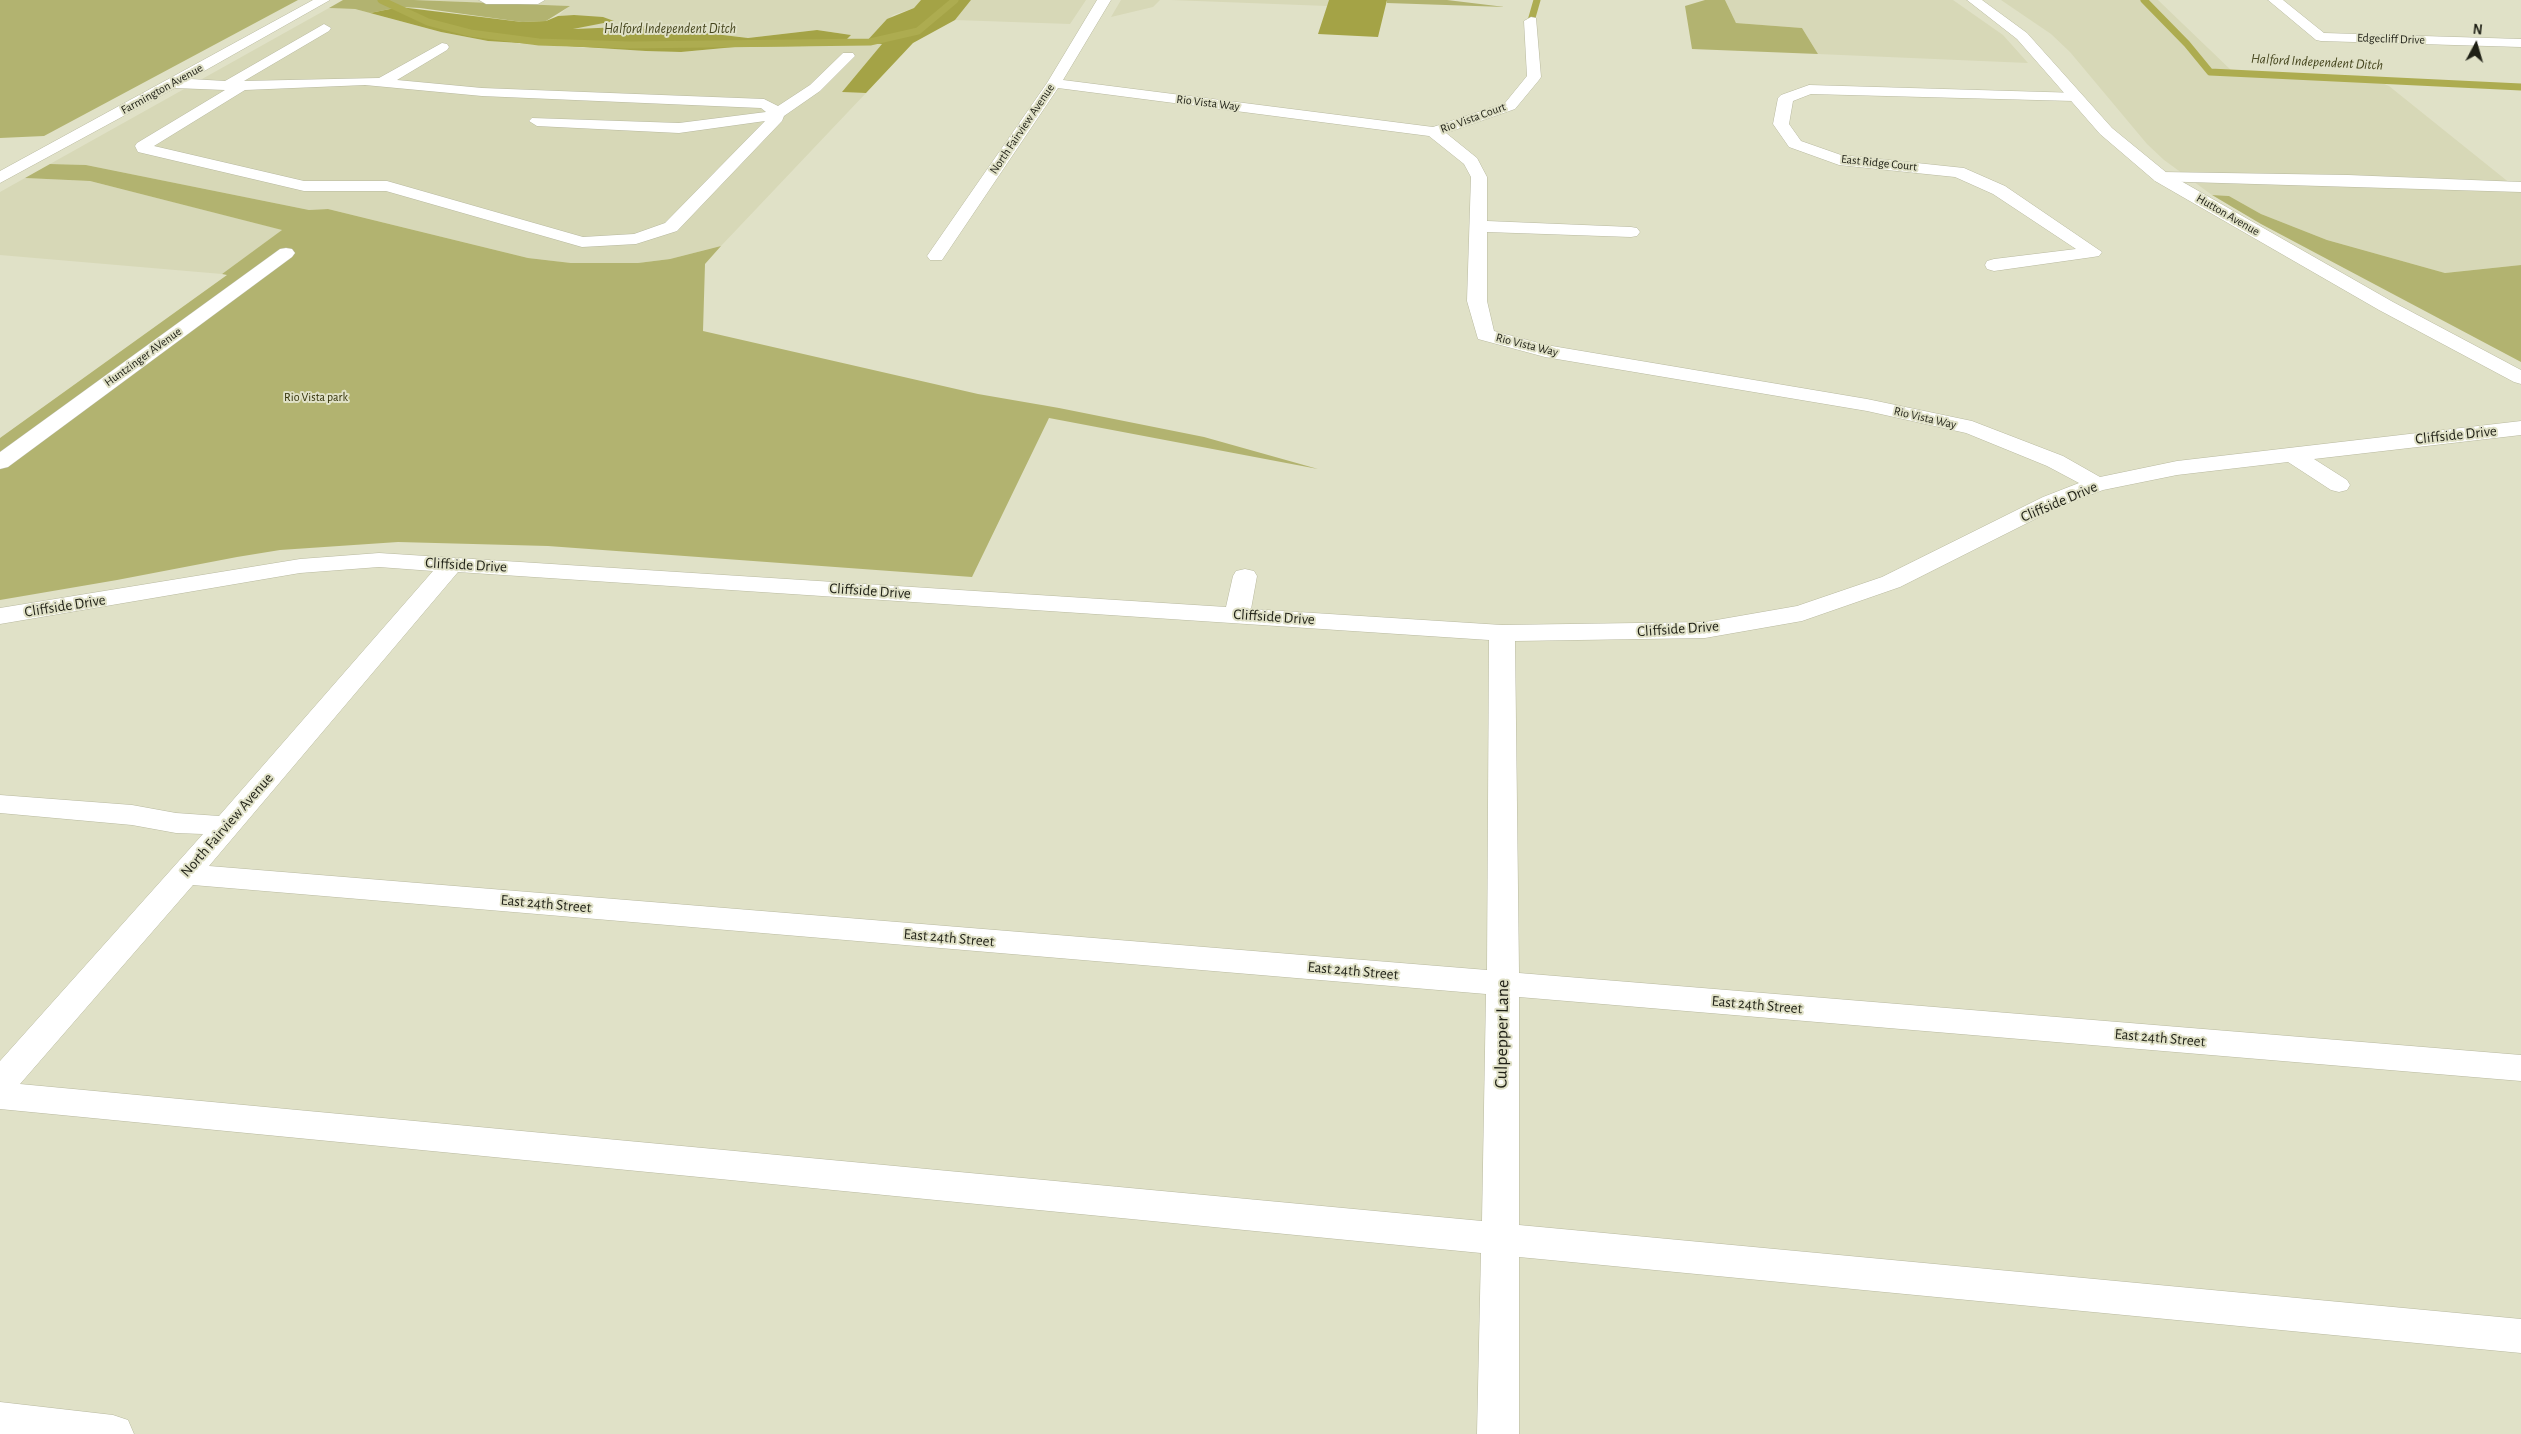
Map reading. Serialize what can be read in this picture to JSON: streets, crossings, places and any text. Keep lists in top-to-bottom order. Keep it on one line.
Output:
{"streets":{"street":["Edgecliff Drive","Farmington Avenue","Rio Vista Way","Rio Vista Court","North Fairview Avenue","East Ridge Court","Hutton Avenue","Huntzinger AVenue","Cliffside Drive","East 24th Street","Culpepper Lane"]},"crossings":[["Rio Vista Way","Rio Vista Court"],["Rio Vista Way","North Fairview Avenue"],["Rio Vista Way","Cliffside Drive"],["North Fairview Avenue","Cliffside Drive"],["North Fairview Avenue","East 24th Street"],["East Ridge Court","Hutton Avenue"],["Cliffside Drive","Culpepper Lane"],["East 24th Street","Culpepper Lane"]],"water":["Halford Independent Ditch"],"parks":["Rio Vista park"],"north":"top"}
